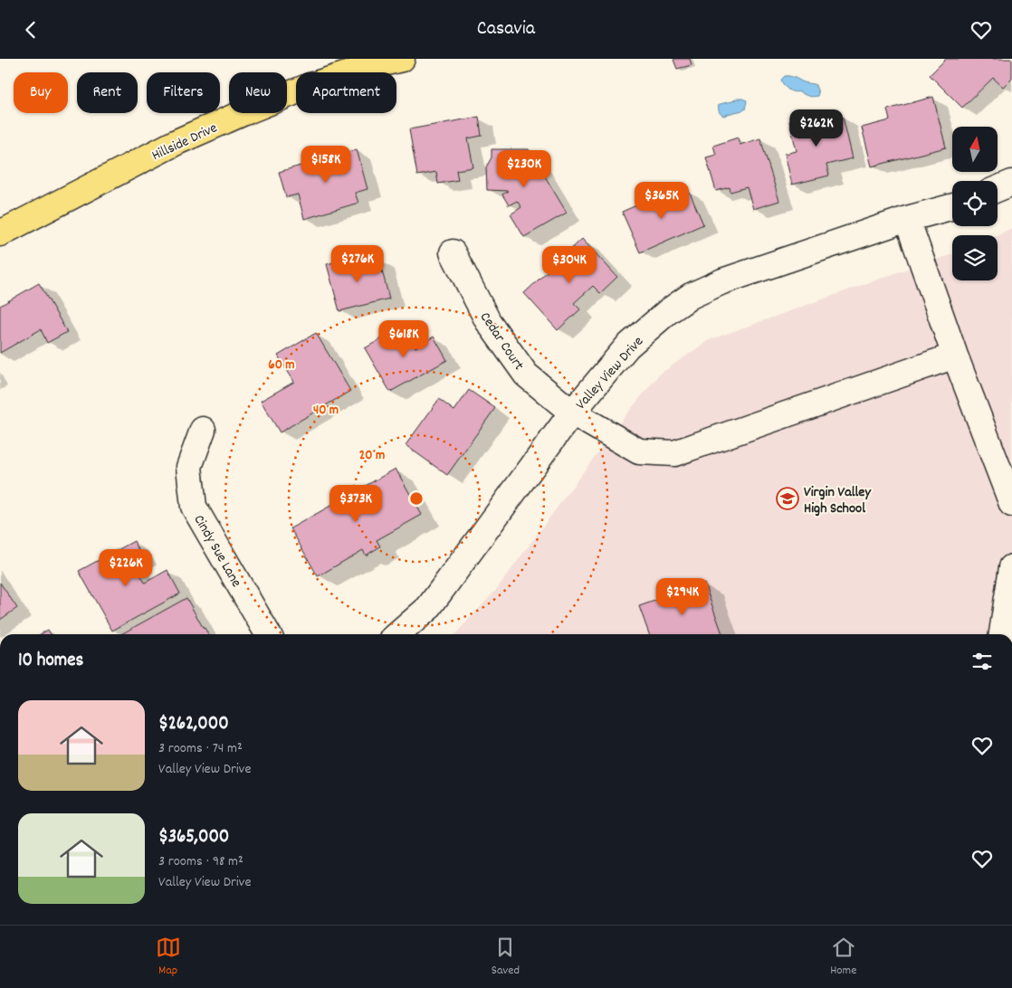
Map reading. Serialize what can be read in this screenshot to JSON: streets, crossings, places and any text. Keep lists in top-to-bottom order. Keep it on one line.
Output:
{"streets":{"main road":["Hillside Drive"],"street":["Cedar Court","Valley View Drive","Cindy Sue Lane"]},"crossings":[["Cedar Court","Valley View Drive"]],"places":{"school or university":["Virgin Valley High School"]},"north":"top","page":{"header":"Casavia","chip":["Buy","Rent","Filters","New","Apartment"],"price":["$262K","$158K","$230K","$365K","$276K","$304K","$618K","$373K","$226K","$294K"],"heading":"10 homes","list":[{"name":"$262,000","note":"3 rooms · 74 m² · Valley View Drive"},{"name":"$365,000","note":"3 rooms · 98 m² · Valley View Drive"}],"tabs":["Map","Saved","Home"]},"rings":["60 m","40 m","20 m"]}
